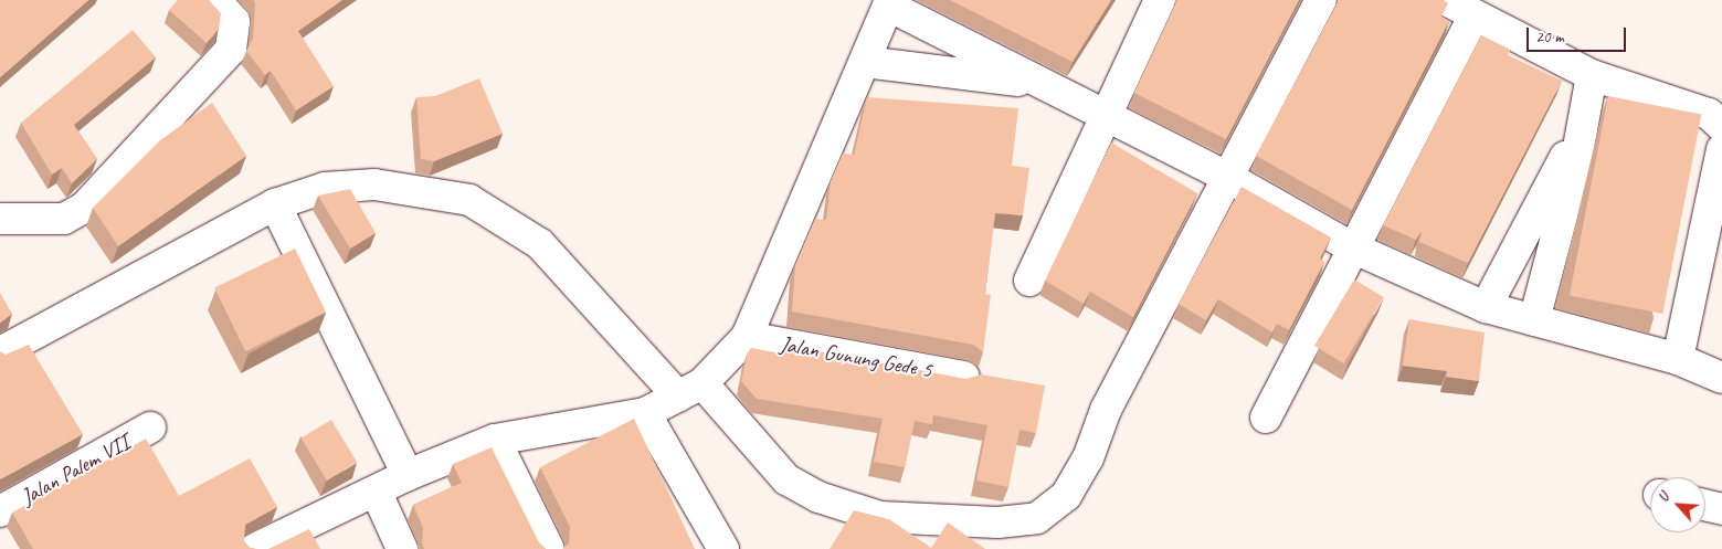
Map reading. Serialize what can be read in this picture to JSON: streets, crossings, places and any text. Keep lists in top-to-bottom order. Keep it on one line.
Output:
{"streets":{"street":["Jalan Gunung Gede 5","Jalan Palem VII"]},"scale_bar":"20 m","north":"top left"}
